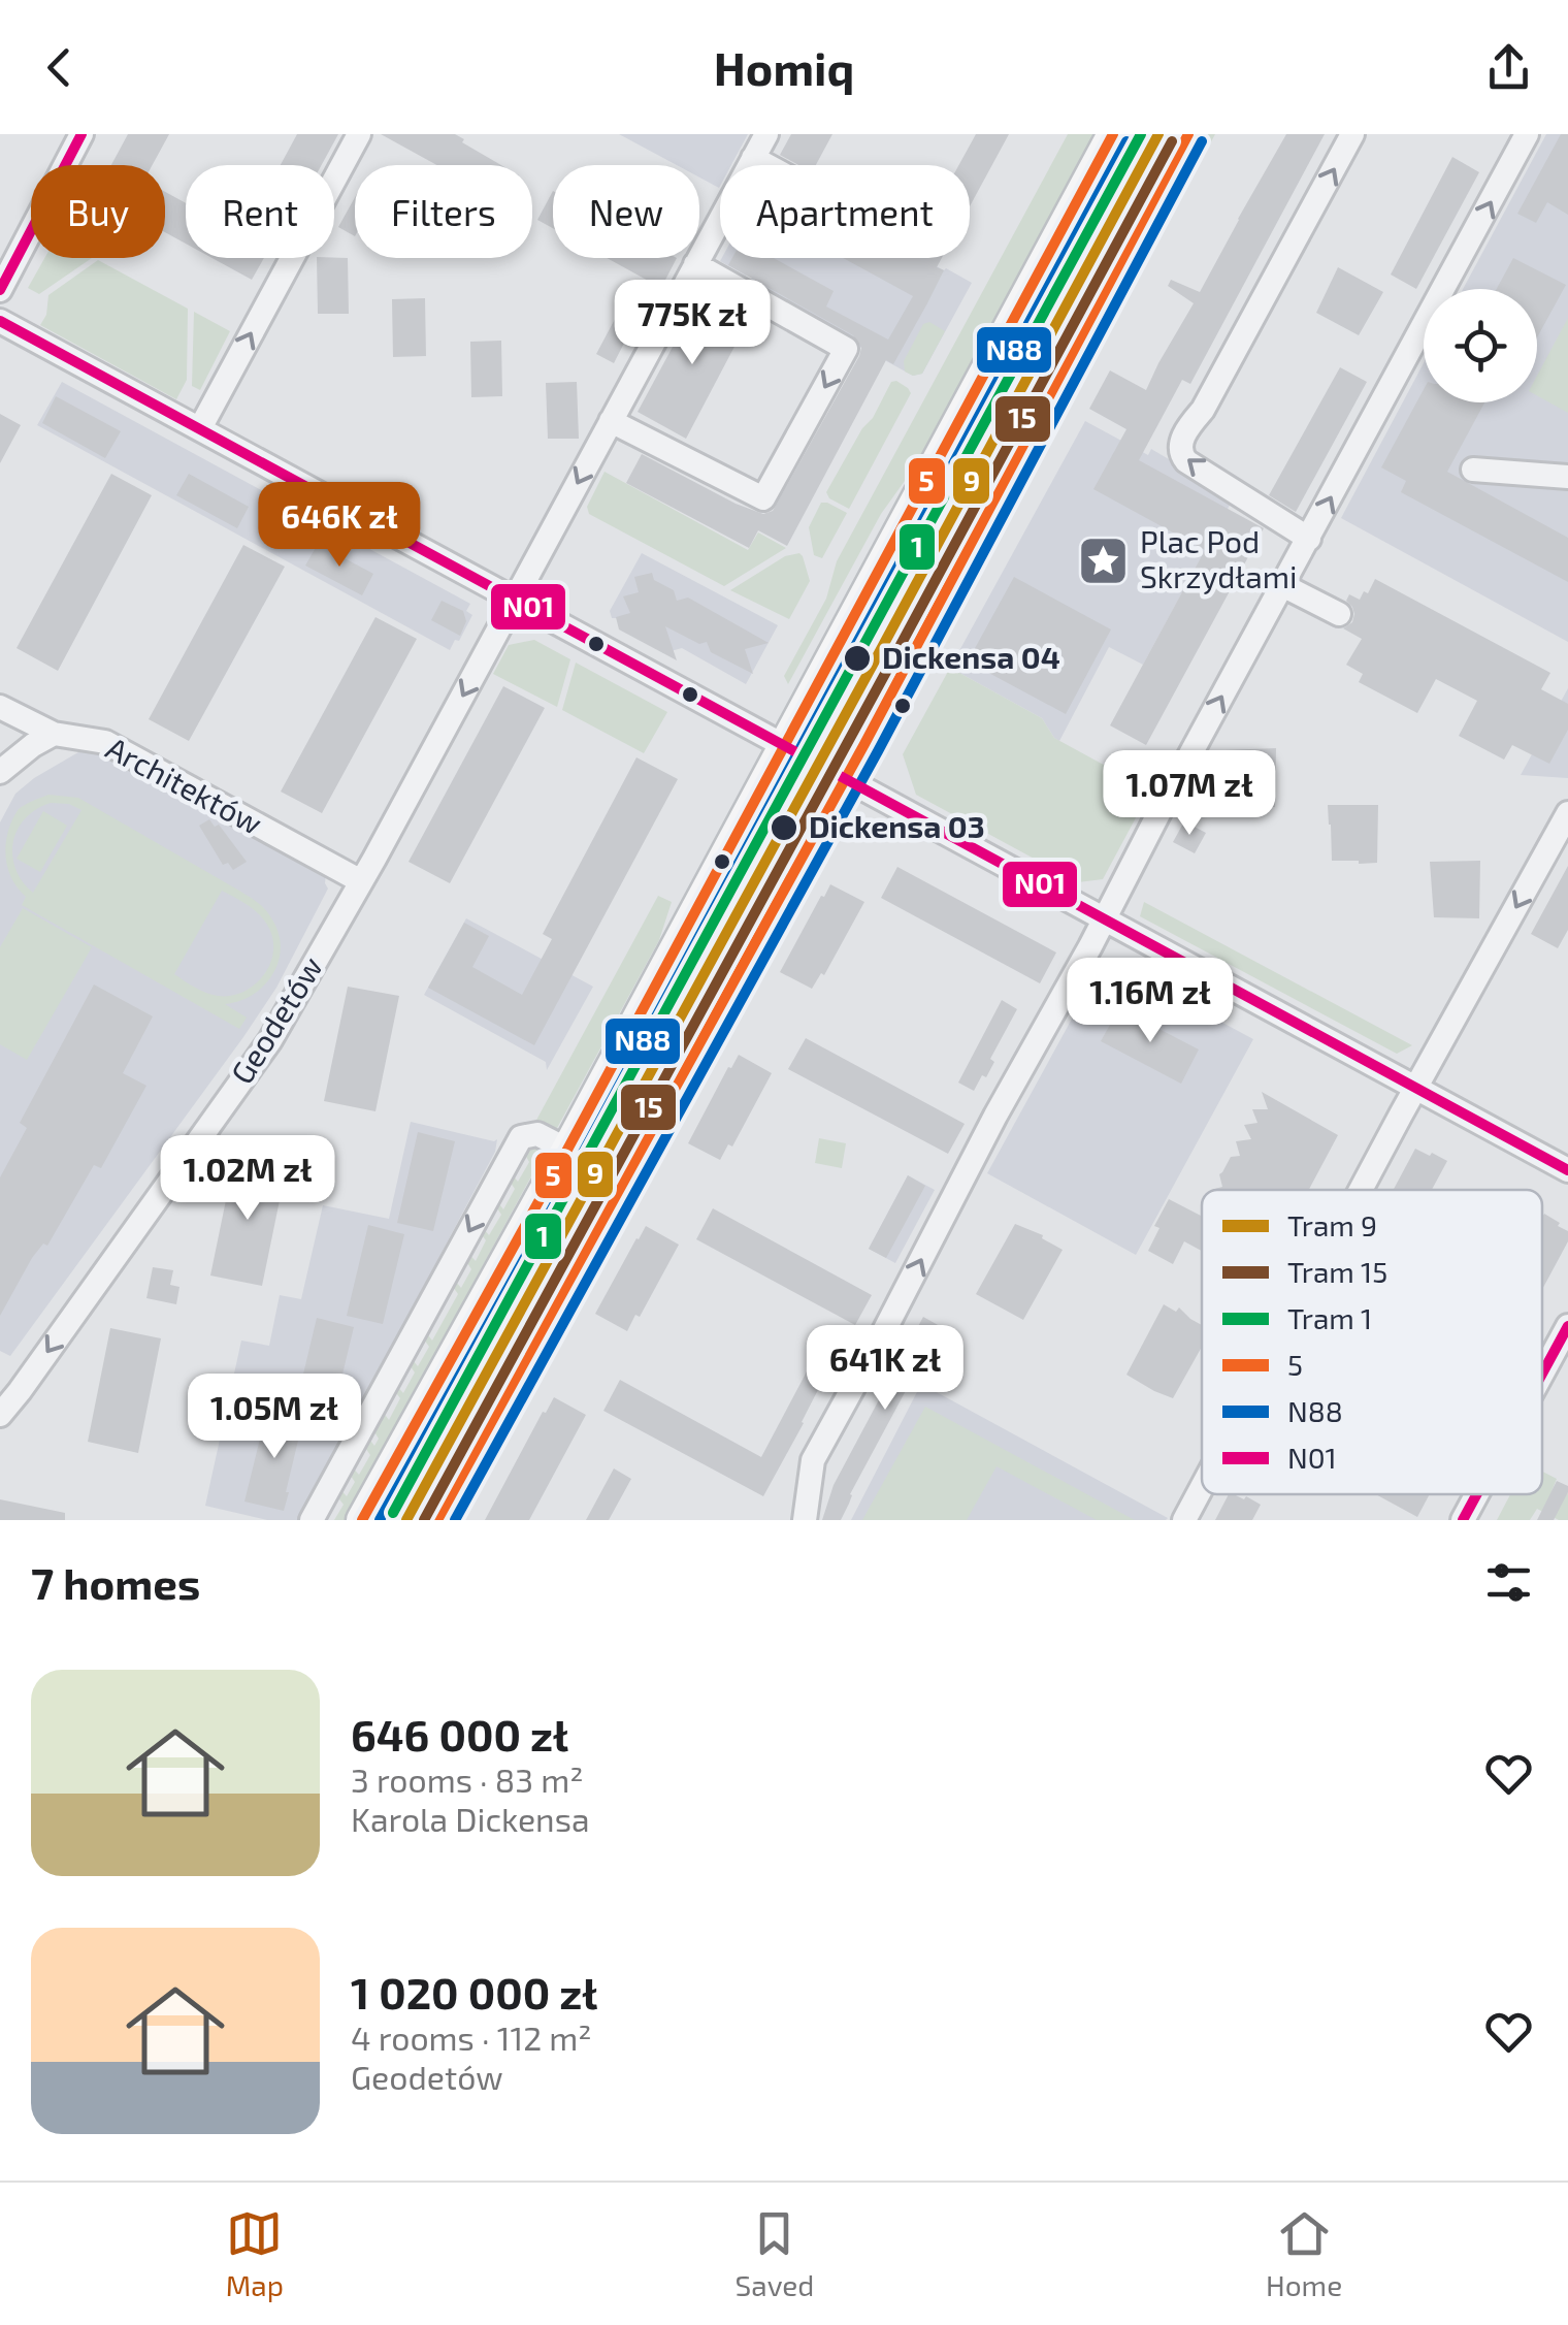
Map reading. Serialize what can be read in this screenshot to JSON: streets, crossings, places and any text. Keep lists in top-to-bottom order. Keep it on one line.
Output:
{"streets":{"street":["Architektów","Geodetów"]},"crossings":[["Architektów","Geodetów"]],"one_way":["Geodetów"],"places":{"place":["Plac Pod Skrzydłami"],"other":["Dickensa 04","Dickensa 03"]},"lines":["tram line 9","tram line 1","transit line 5","transit line N01","tram line 15","transit line N88"],"legend":["Tram 9","Tram 15","Tram 1","5","N88","N01"],"page":{"header":"Homiq","chip":["Buy","Rent","Filters","New","Apartment"],"price":["775K zł","646K zł","1.07M zł","1.16M zł","1.02M zł","641K zł","1.05M zł"],"heading":"7 homes","list":[{"name":"646 000 zł","note":"3 rooms · 83 m² · Karola Dickensa"},{"name":"1 020 000 zł","note":"4 rooms · 112 m² · Geodetów"}],"tabs":["Map","Saved","Home"]}}
